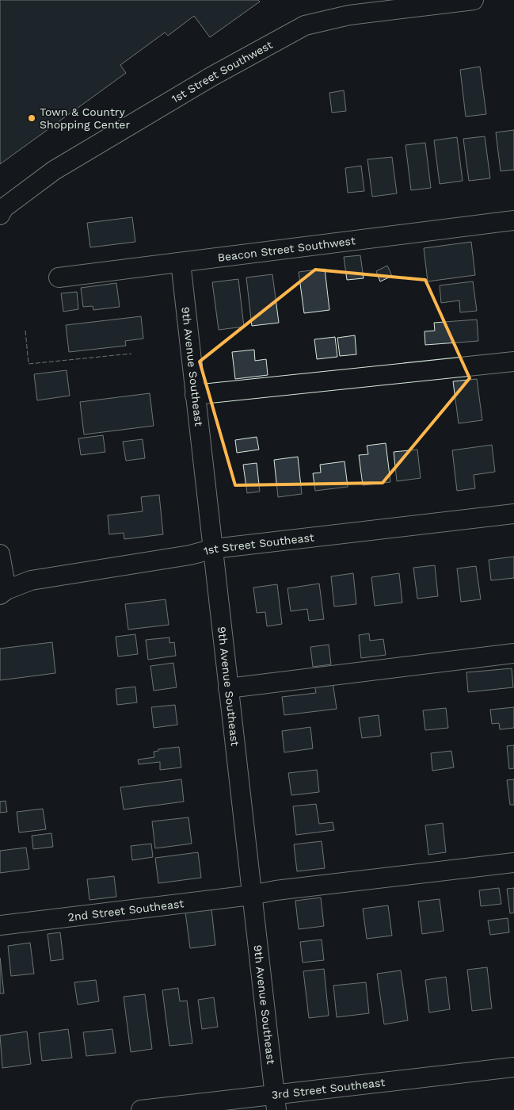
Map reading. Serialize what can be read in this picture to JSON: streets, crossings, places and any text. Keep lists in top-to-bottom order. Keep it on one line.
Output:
{"streets":{"street":["1st Street Southwest","Beacon Street Southwest","9th Avenue Southeast","1st Street Southeast","2nd Street Southeast","3rd Street Southeast"]},"crossings":[["Beacon Street Southwest","9th Avenue Southeast"],["9th Avenue Southeast","1st Street Southeast"],["9th Avenue Southeast","2nd Street Southeast"],["9th Avenue Southeast","3rd Street Southeast"]],"places":["Town & Country Shopping Center"]}
